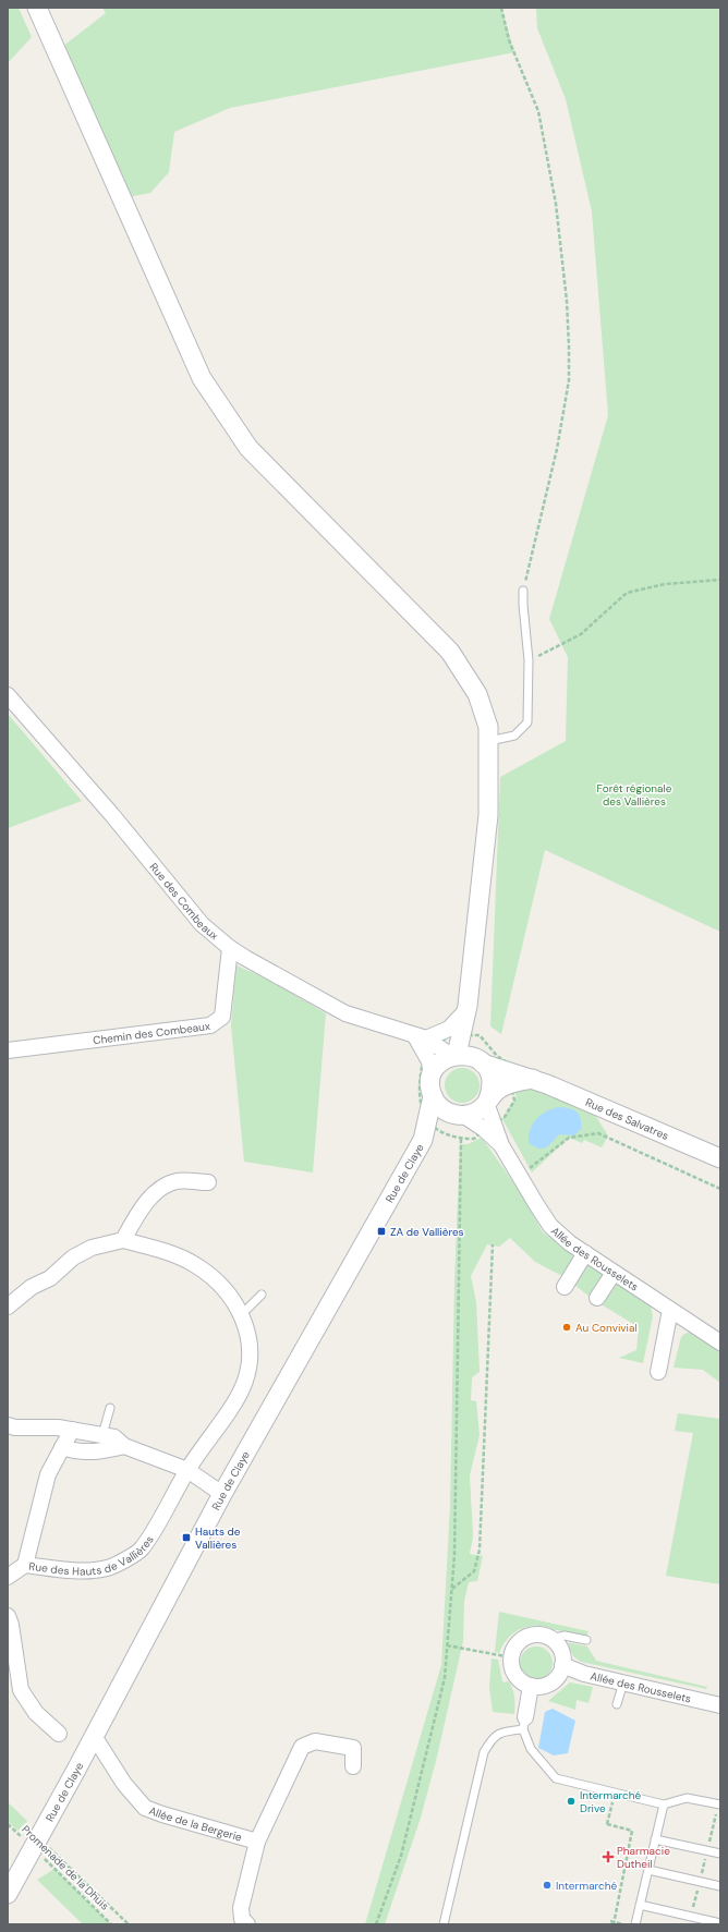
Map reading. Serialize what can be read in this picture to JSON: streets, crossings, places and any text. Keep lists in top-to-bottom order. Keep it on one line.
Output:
{"streets":{"street":["Rue des Combeaux","Chemin des Combeaux","Rue des Salvatres","Rue de Claye","Allée des Rousselets","Rue des Hauts de Vallières","Allée de la Bergerie"],"path":["Promenade de la Dhuis"]},"crossings":[["Rue des Combeaux","Chemin des Combeaux"],["Rue des Combeaux","Rue des Salvatres"],["Rue de Claye","Allée des Rousselets"],["Rue de Claye","Allée de la Bergerie"],["Rue de Claye","Promenade de la Dhuis"]],"parks":["Forêt régionale des Vallières"],"places":{"transit":["ZA de Vallières","Hauts de Vallières"],"other":["Au Convivial","Intermarché Drive","Intermarché"],"health":["Pharmacie Dutheil"]}}
